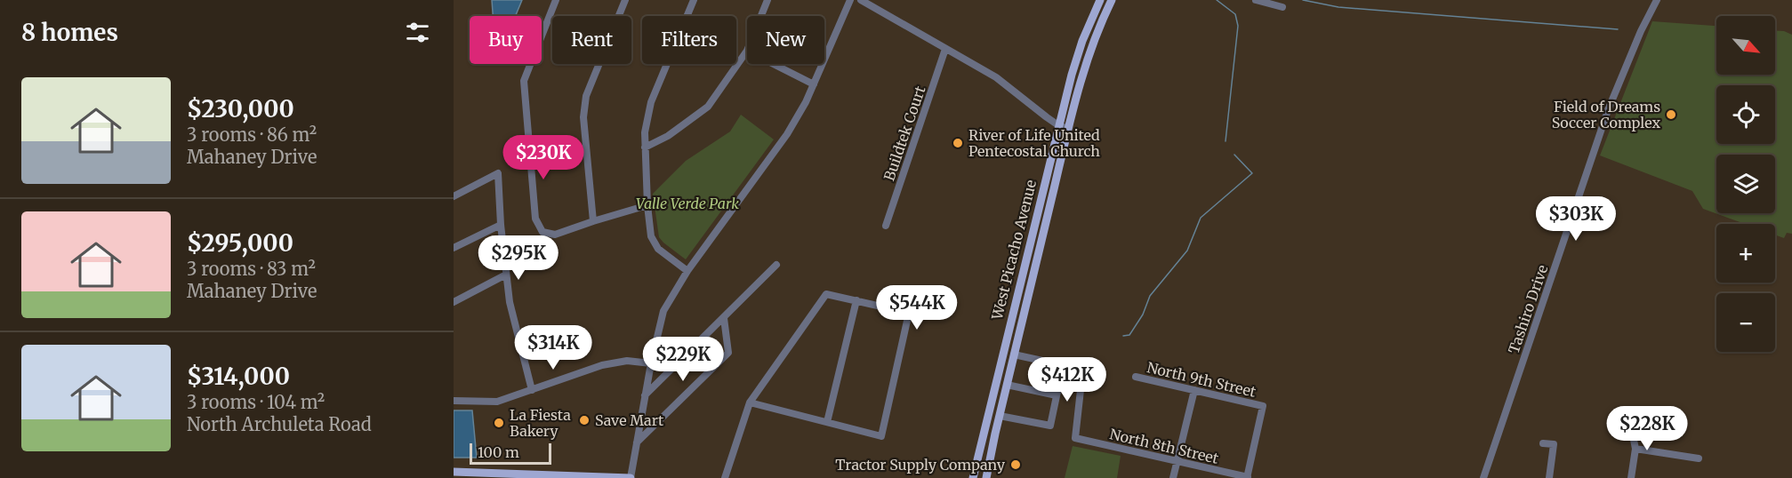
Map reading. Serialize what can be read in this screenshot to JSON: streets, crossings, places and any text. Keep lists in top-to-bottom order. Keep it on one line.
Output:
{"streets":{"main road":["West Picacho Avenue"],"street":["Buildtek Court","Tashiro Drive","North 9th Street","North 8th Street"]},"crossings":[["North 9th Street","North 8th Street"]],"parks":["Valle Verde Park"],"places":["Field of Dreams Soccer Complex","River of Life United Pentecostal Church","Save Mart","La Fiesta Bakery","Tractor Supply Company"],"scale_bar":"100 m","north":"bottom right","page":{"heading":"8 homes","map_buttons":["+","−"],"chip":["Buy","Rent","Filters","New"],"list":[{"name":"$230,000","note":"3 rooms · 86 m² · Mahaney Drive"},{"name":"$295,000","note":"3 rooms · 83 m² · Mahaney Drive"},{"name":"$314,000","note":"3 rooms · 104 m² · North Archuleta Road"}],"price":["$230K","$303K","$295K","$544K","$314K","$229K","$412K","$228K"],"scale":"100 m"}}
